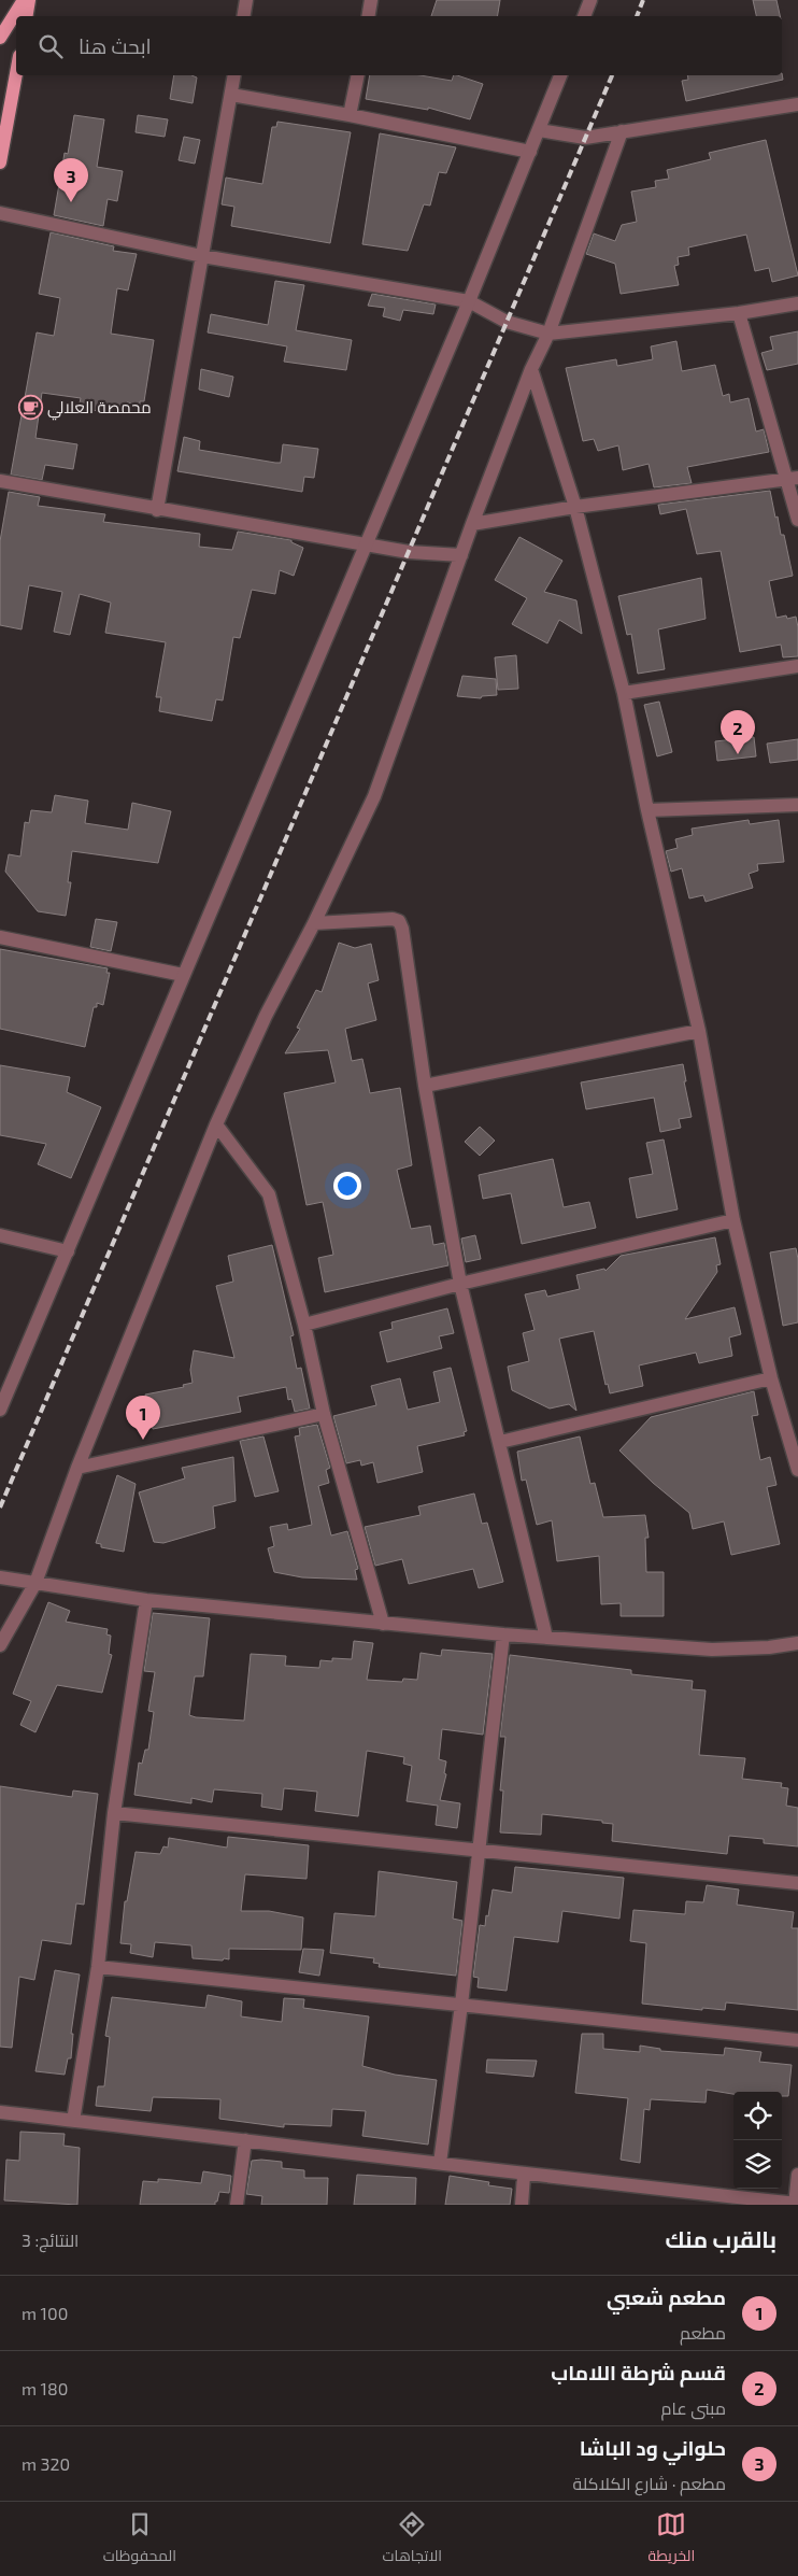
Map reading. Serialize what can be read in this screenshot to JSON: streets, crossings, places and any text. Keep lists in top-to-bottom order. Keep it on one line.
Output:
{"places":{"cafe":["محمصة العلالي"]},"page":{"search":"ابحث هنا","pins":["3","2","1"],"heading":["بالقرب منك","النتائج: 3"],"list":[{"mark":"1","name":"مطعم شعبي","note":"مطعم","value":"100 m"},{"mark":"2","name":"قسم شرطة اللاماب","note":"مبنى عام","value":"180 m"},{"mark":"3","name":"حلواني ود الباشا","note":"مطعم · شارع الكلاكلة","value":"320 m"}],"nav":["الخريطة","الاتجاهات","المحفوظات"]}}
